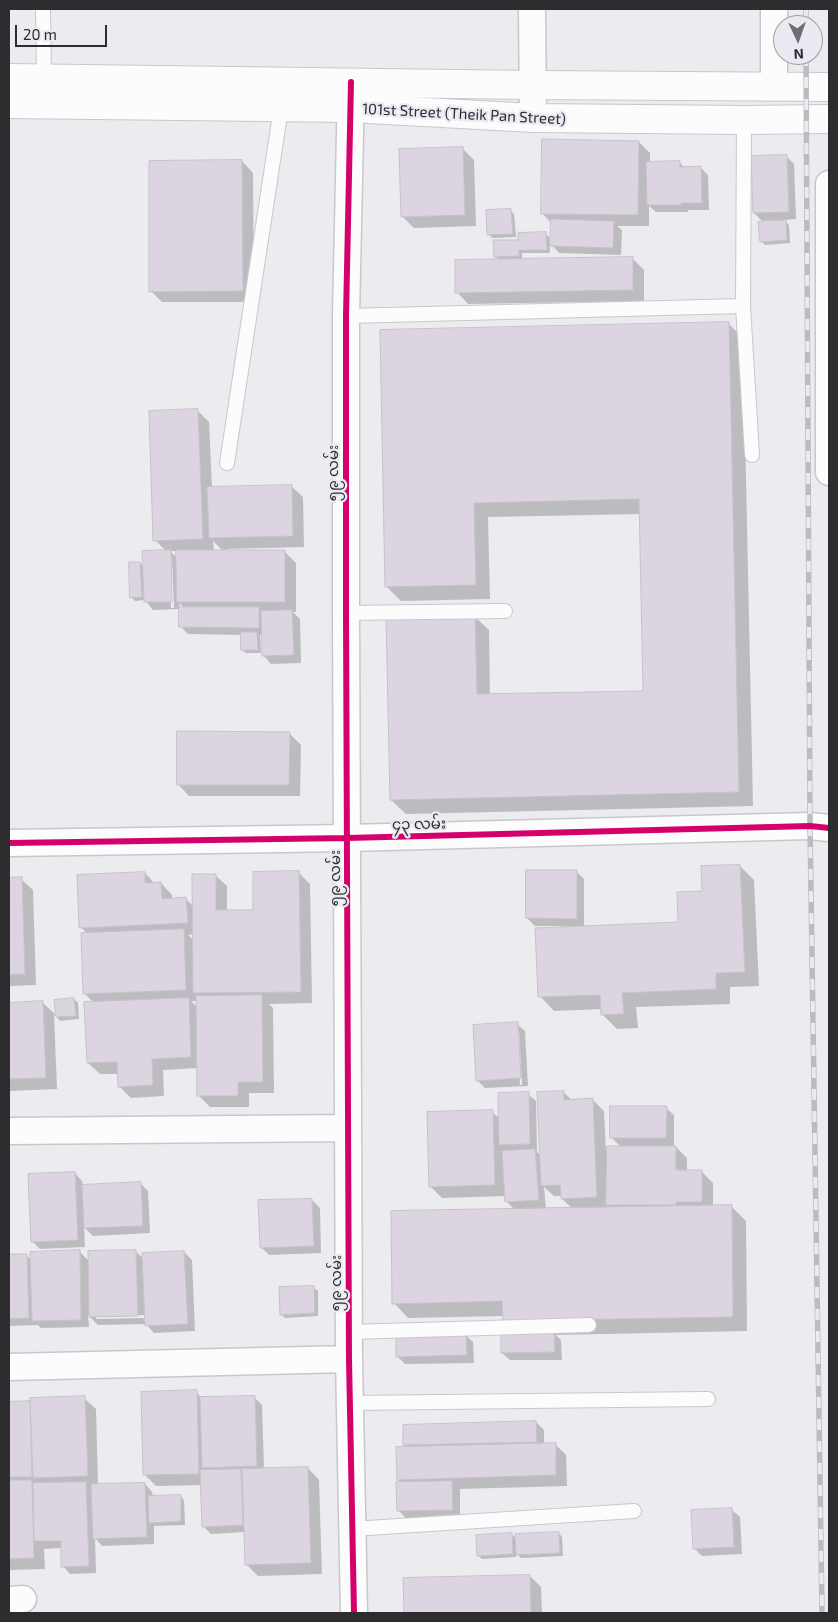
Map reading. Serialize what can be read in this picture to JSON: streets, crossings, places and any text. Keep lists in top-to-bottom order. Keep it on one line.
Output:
{"streets":{"main road":["101st Street (Theik Pan Street)"],"street":["၅၉ လမ်း","၄၃ လမ်း"]},"crossings":[["101st Street (Theik Pan Street)","၅၉ လမ်း"],["၅၉ လမ်း","၄၃ လမ်း"]],"scale_bar":"20 m","north":"bottom"}
